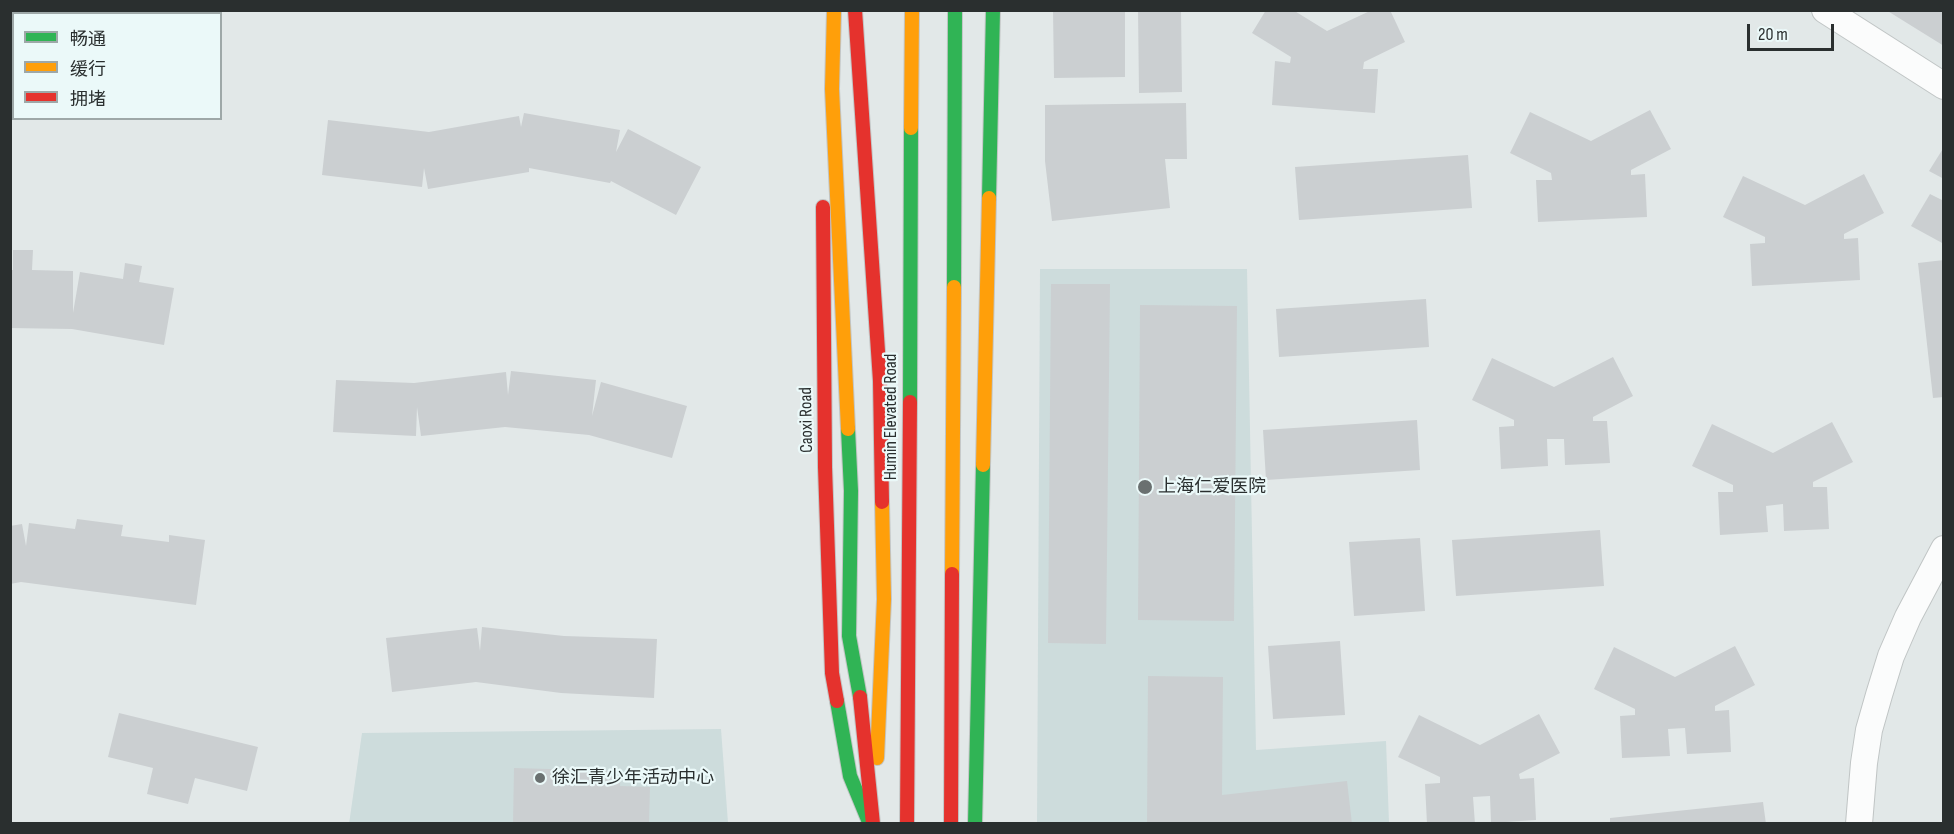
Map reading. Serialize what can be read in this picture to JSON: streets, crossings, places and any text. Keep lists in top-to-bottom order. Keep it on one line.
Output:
{"streets":{"main road":["Humin Elevated Road","Caoxi Road"]},"places":["上海仁爱医院","徐汇青少年活动中心"],"legend":["畅通","缓行","拥堵"],"scale_bar":"20 m"}
